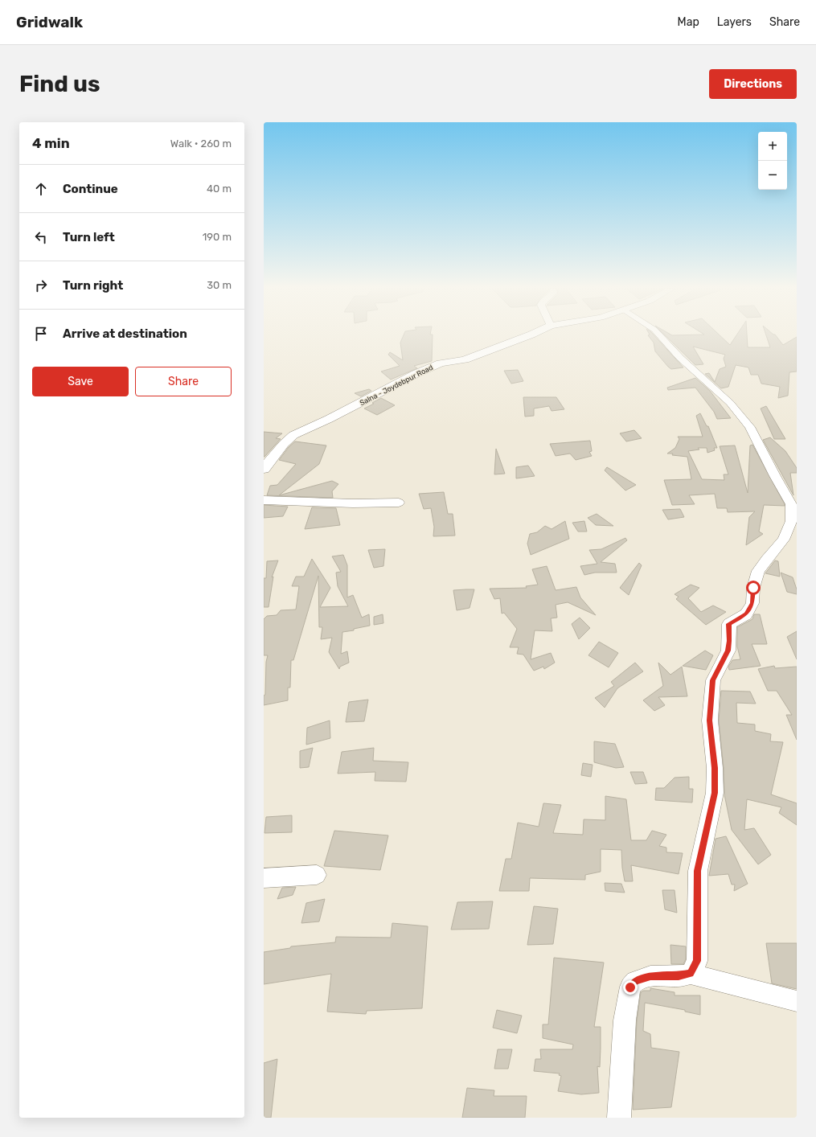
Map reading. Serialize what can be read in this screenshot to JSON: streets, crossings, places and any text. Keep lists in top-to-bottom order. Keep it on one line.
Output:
{"streets":{"main road":["Salna - Joydebpur Road"]},"page":{"header":"Gridwalk","nav":["Map","Layers","Share"],"buttons":["Directions",["Save","Share"]],"title":"Find us","heading":["4 min","Walk · 260 m"],"map_buttons":["+","−"],"list":[["Continue","40 m"],["Turn left","190 m"],["Turn right","30 m"],"Arrive at destination"]}}
